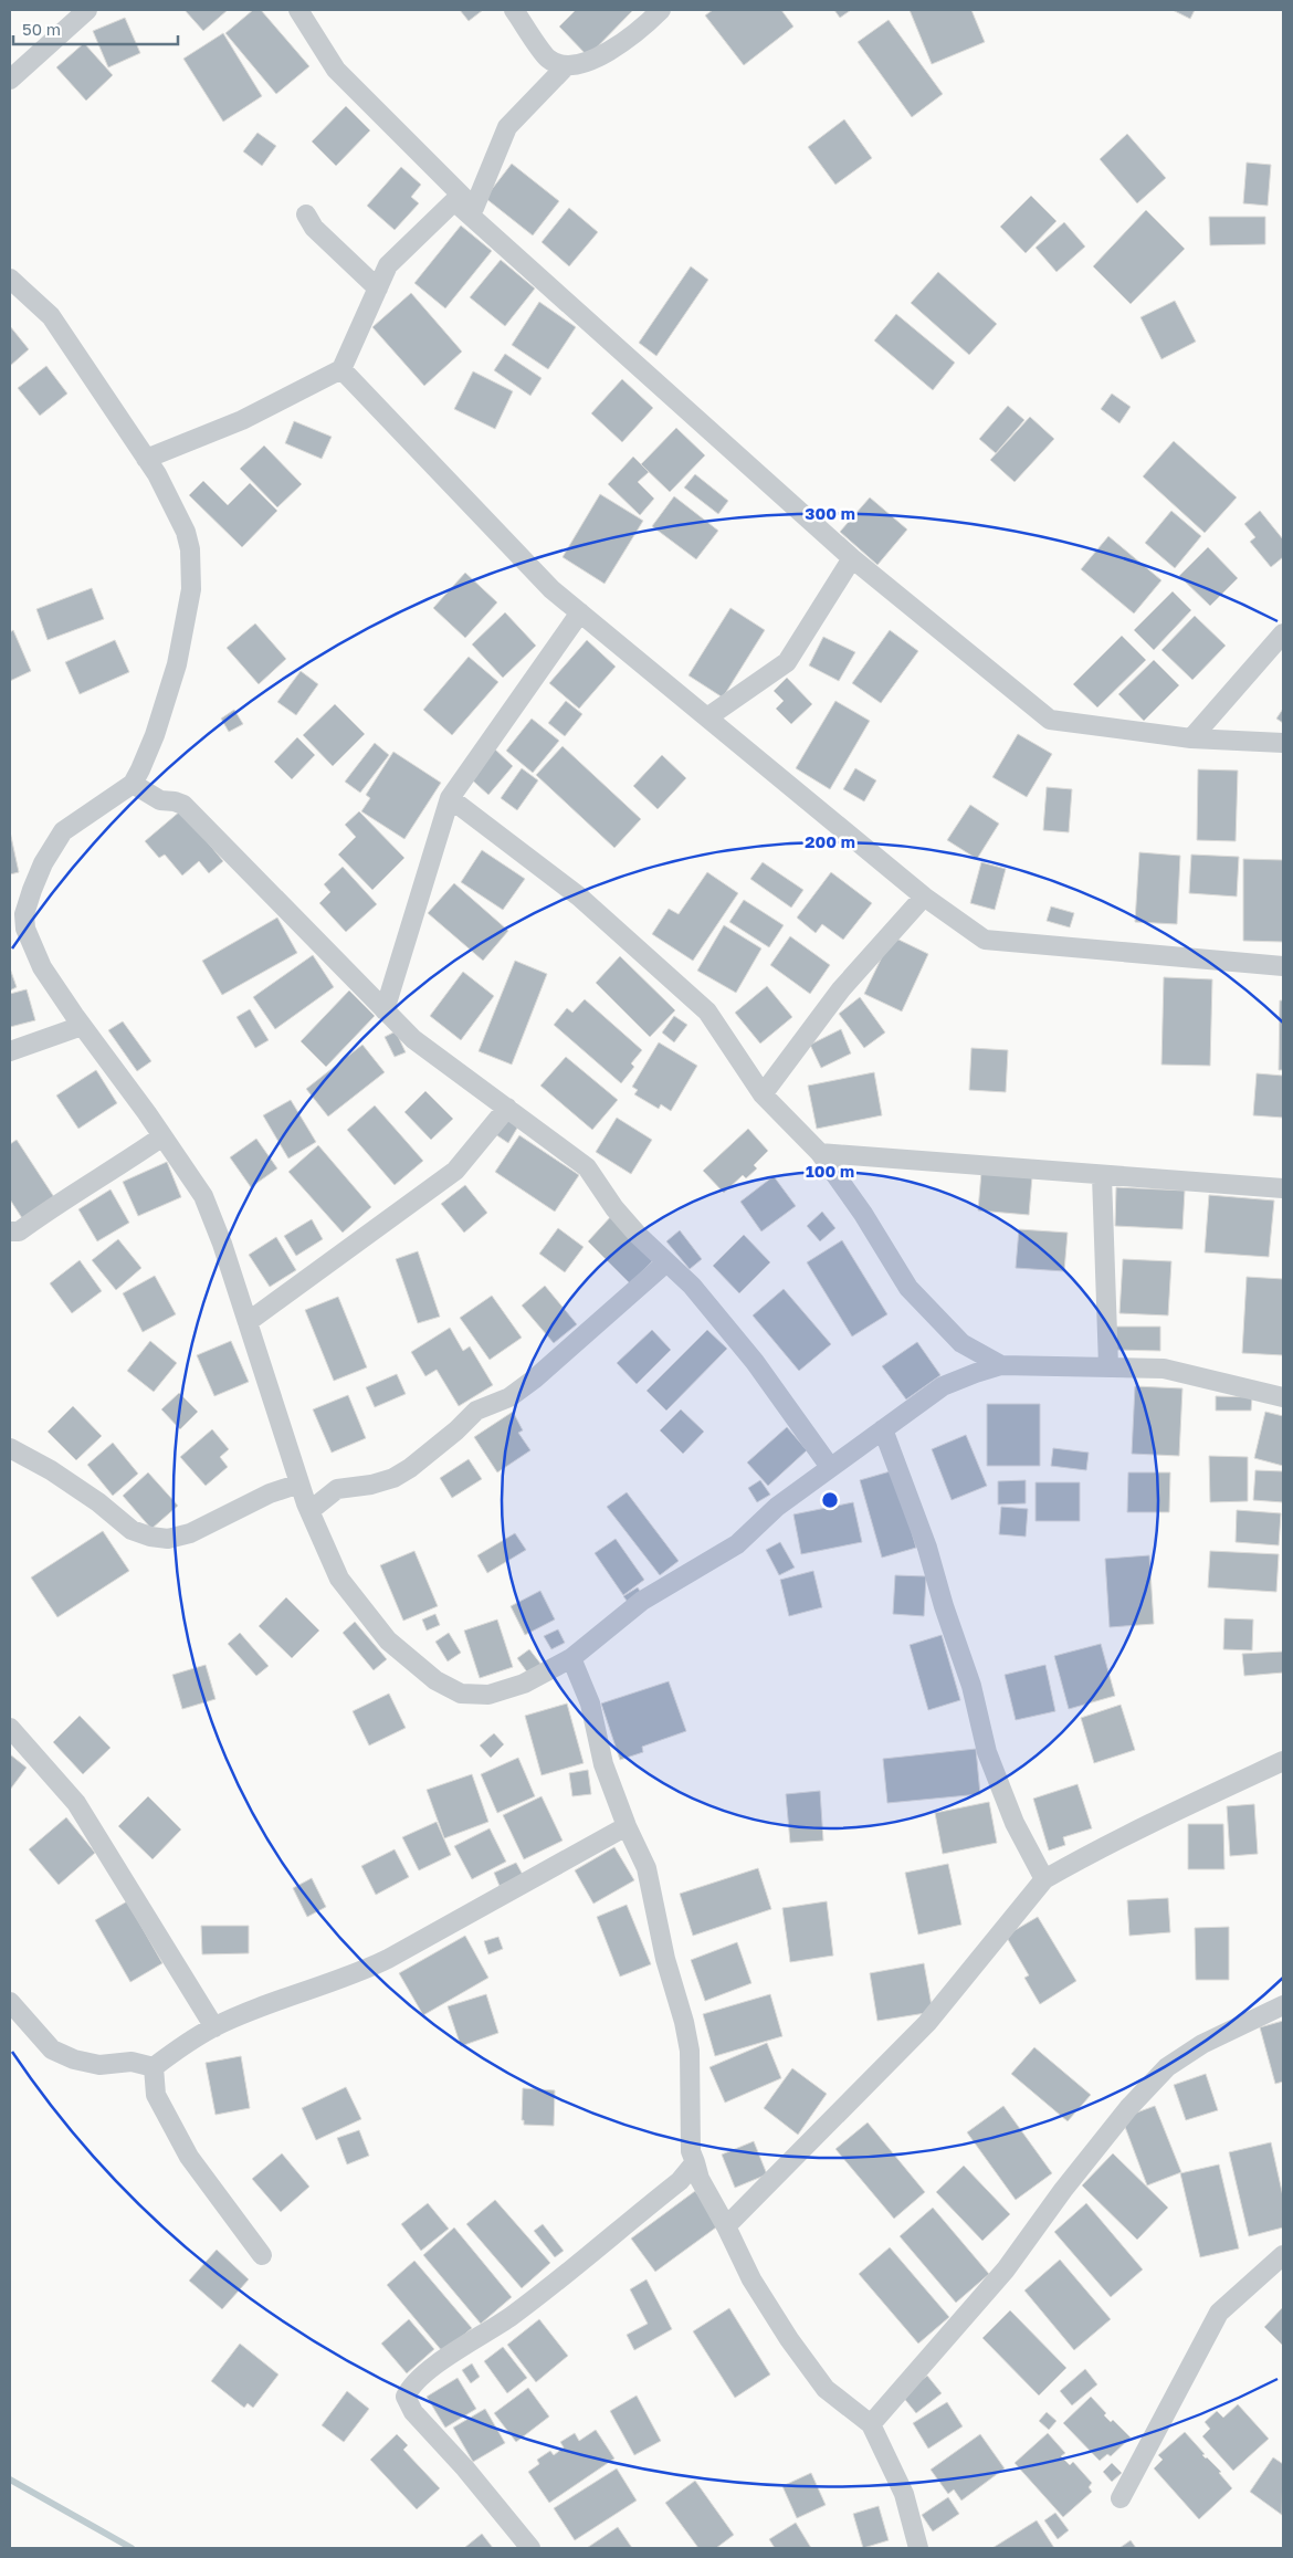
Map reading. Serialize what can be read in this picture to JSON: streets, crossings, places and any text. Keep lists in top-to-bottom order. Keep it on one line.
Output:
{"scale_bar":"50 m","rings":["300 m","200 m","100 m"]}
